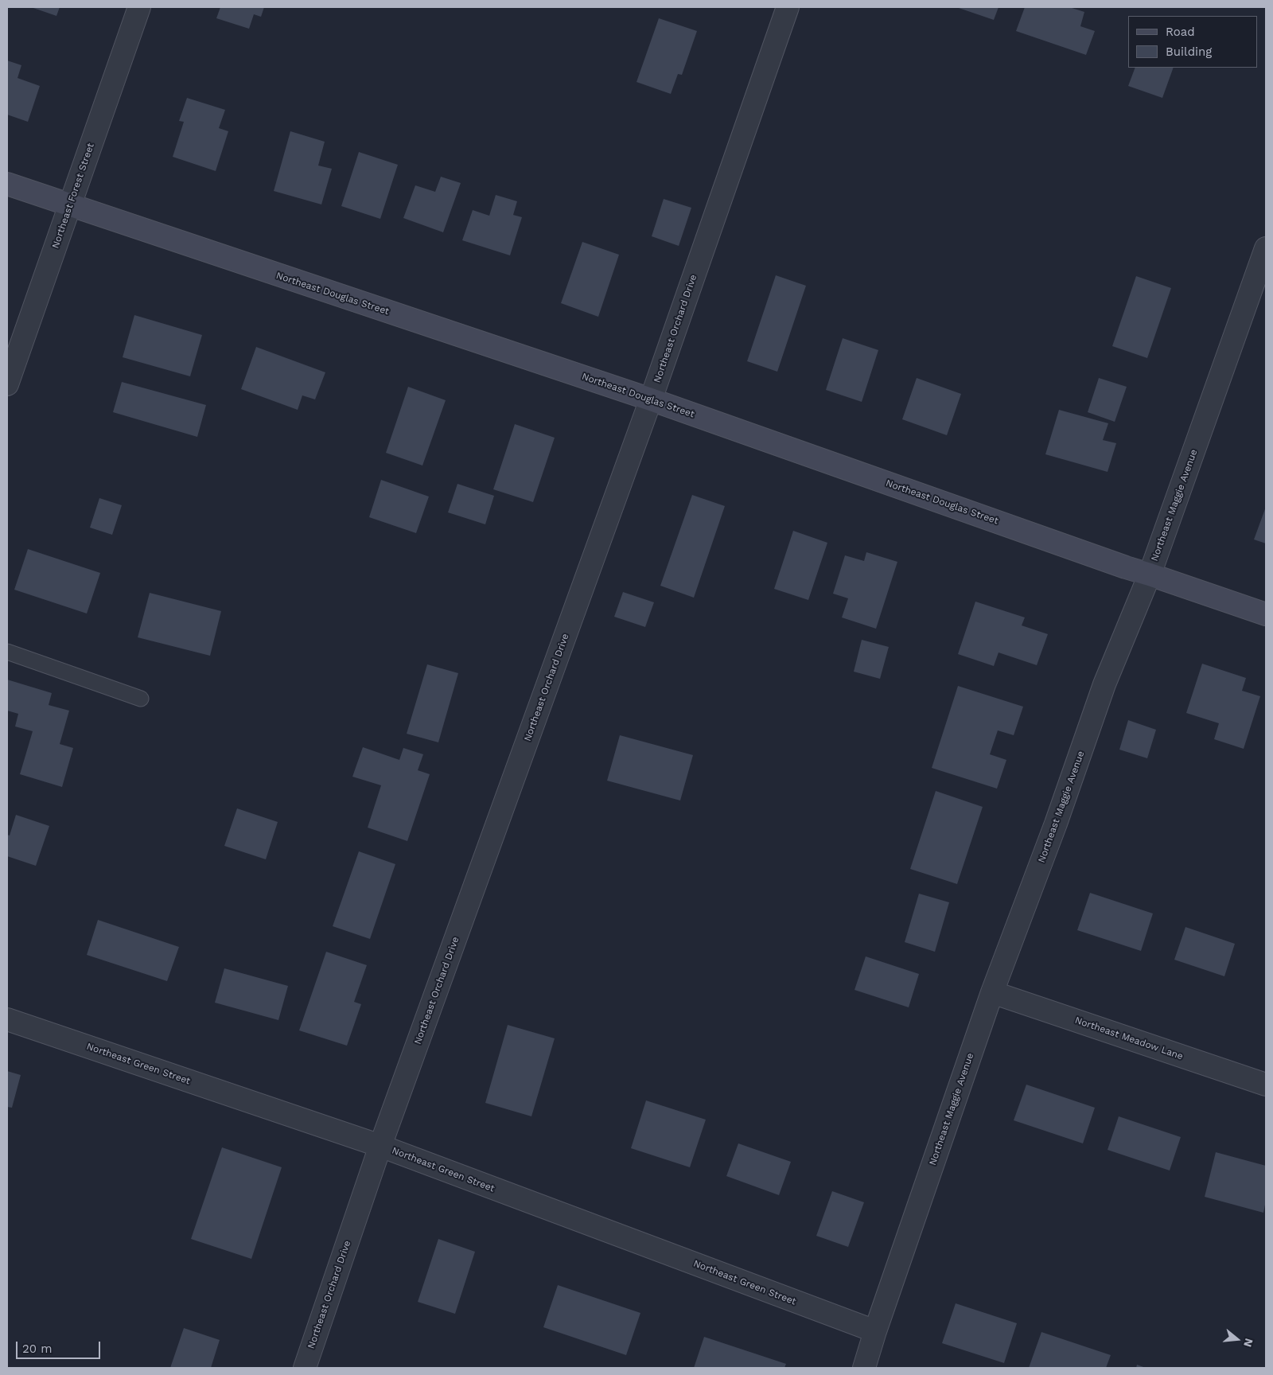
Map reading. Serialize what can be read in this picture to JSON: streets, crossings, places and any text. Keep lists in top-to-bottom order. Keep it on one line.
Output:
{"streets":{"main road":["Northeast Douglas Street"],"street":["Northeast Forest Street","Northeast Orchard Drive","Northeast Maggie Avenue","Northeast Meadow Lane","Northeast Green Street"]},"crossings":[["Northeast Forest Street","Northeast Douglas Street"],["Northeast Douglas Street","Northeast Orchard Drive"],["Northeast Douglas Street","Northeast Maggie Avenue"],["Northeast Orchard Drive","Northeast Green Street"],["Northeast Maggie Avenue","Northeast Meadow Lane"],["Northeast Maggie Avenue","Northeast Green Street"]],"legend":["Road","Building"],"scale_bar":"20 m","north":"right"}
